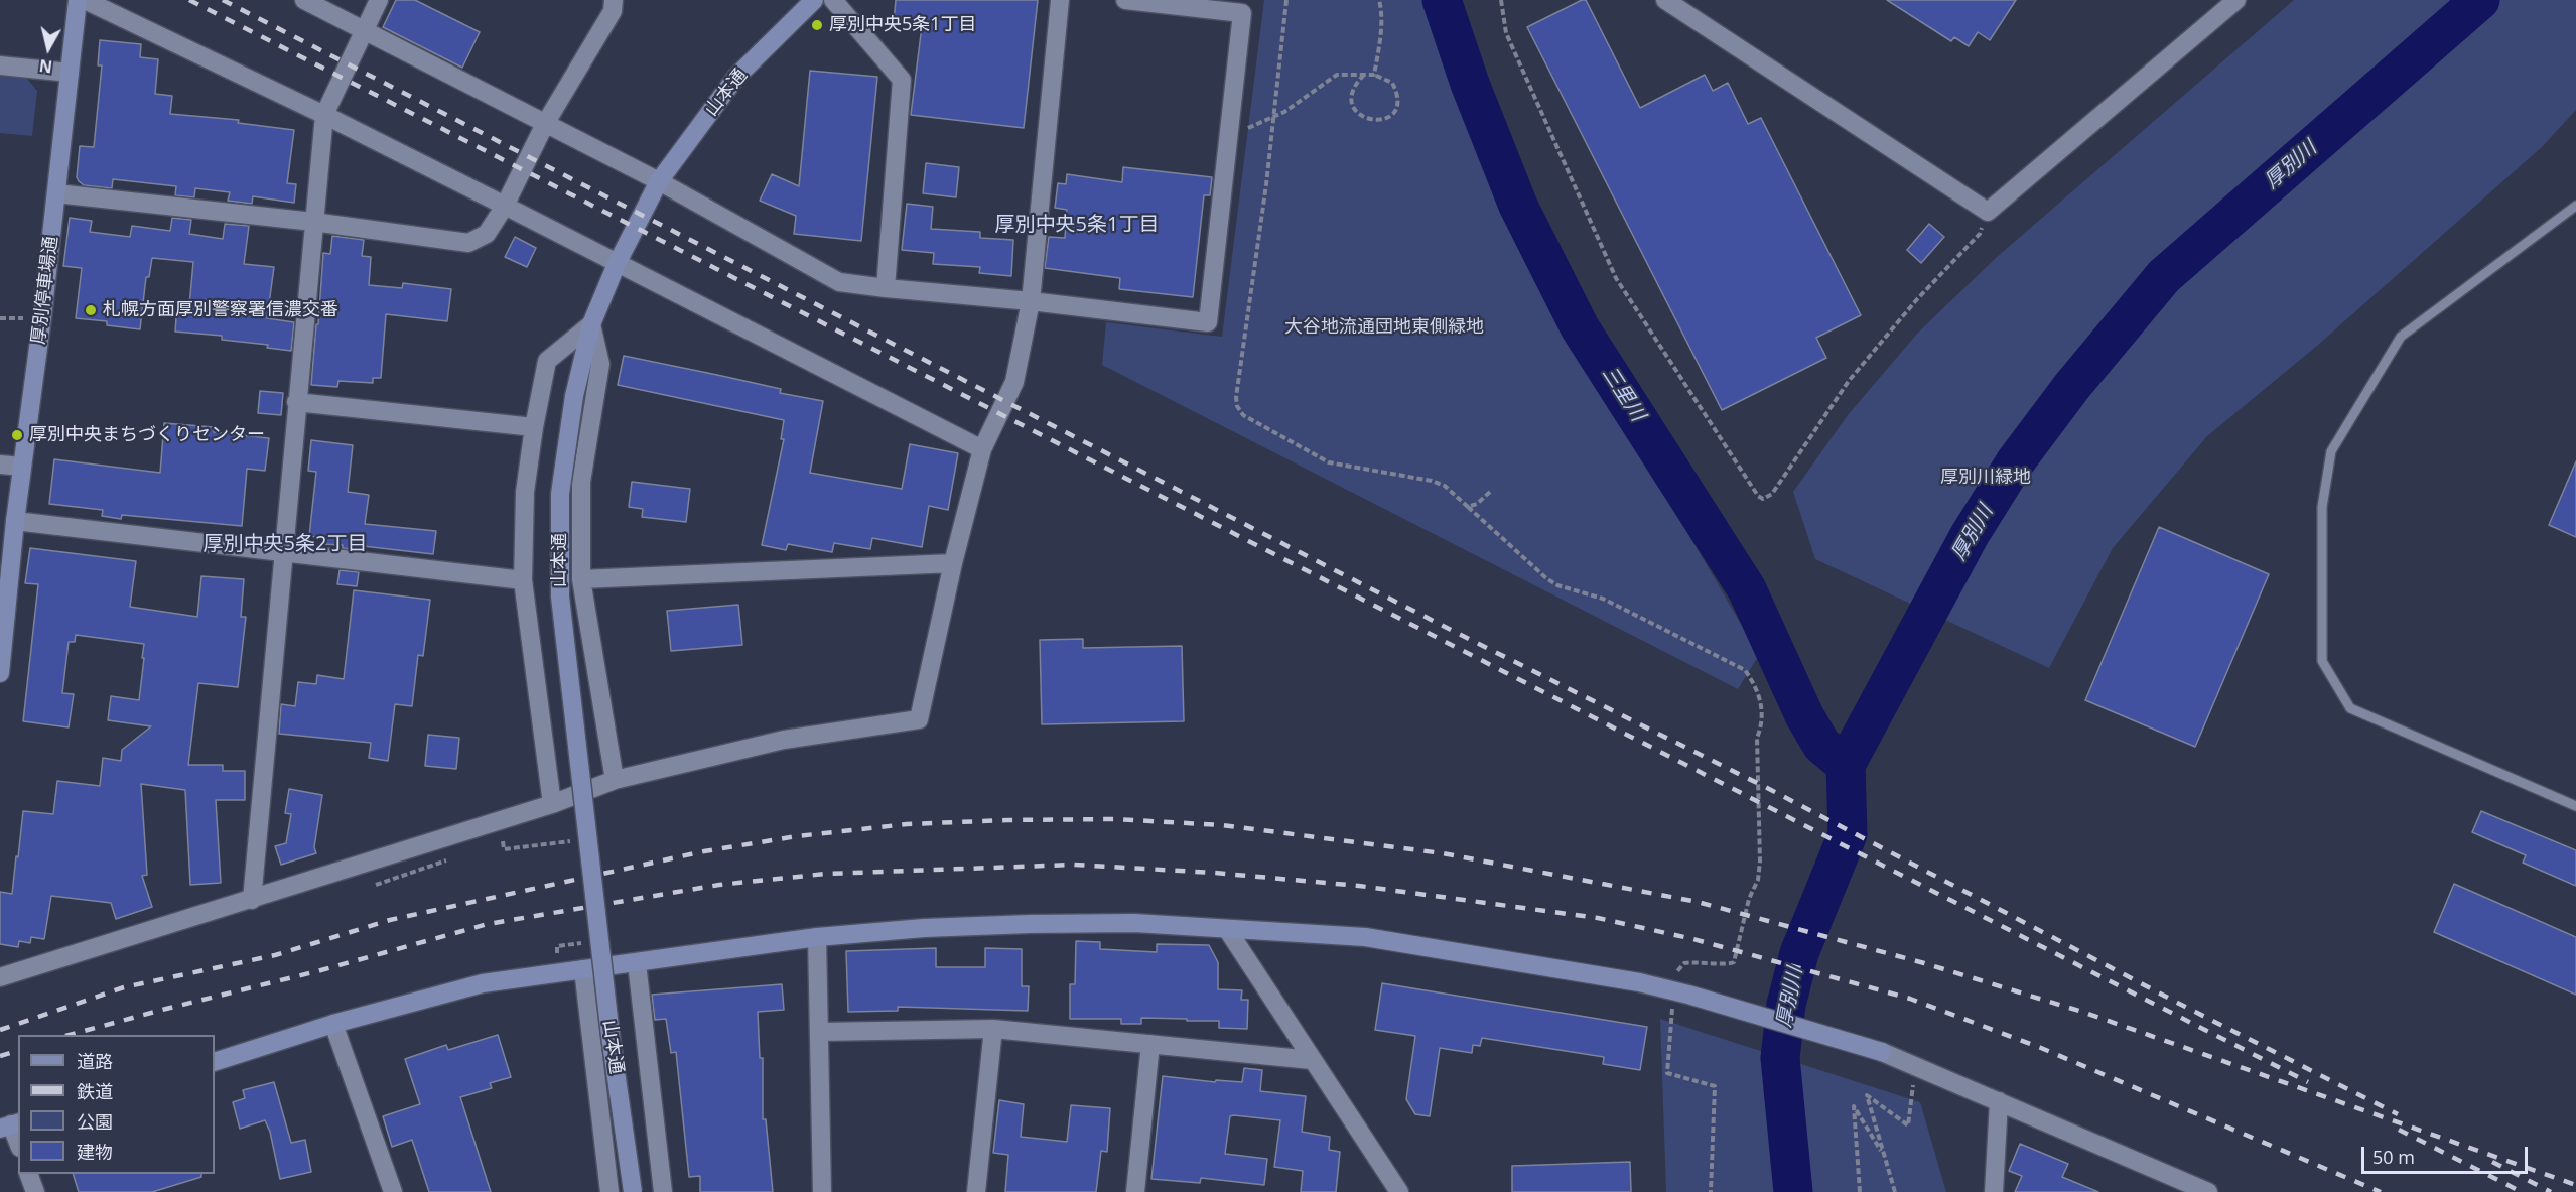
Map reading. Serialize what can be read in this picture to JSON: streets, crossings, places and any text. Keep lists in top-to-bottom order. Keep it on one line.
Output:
{"streets":{"street":["山本通","厚別停車場通"]},"districts":["厚別中央5条1丁目","厚別中央5条2丁目"],"water":["厚別川","三里川"],"parks":["大谷地流通団地東側緑地","厚別川緑地"],"places":["厚別中央5条1丁目","札幌方面厚別警察署信濃交番","厚別中央まちづくりセンター"],"legend":["道路","鉄道","公園","建物"],"scale_bar":"50 m","north":"bottom"}
